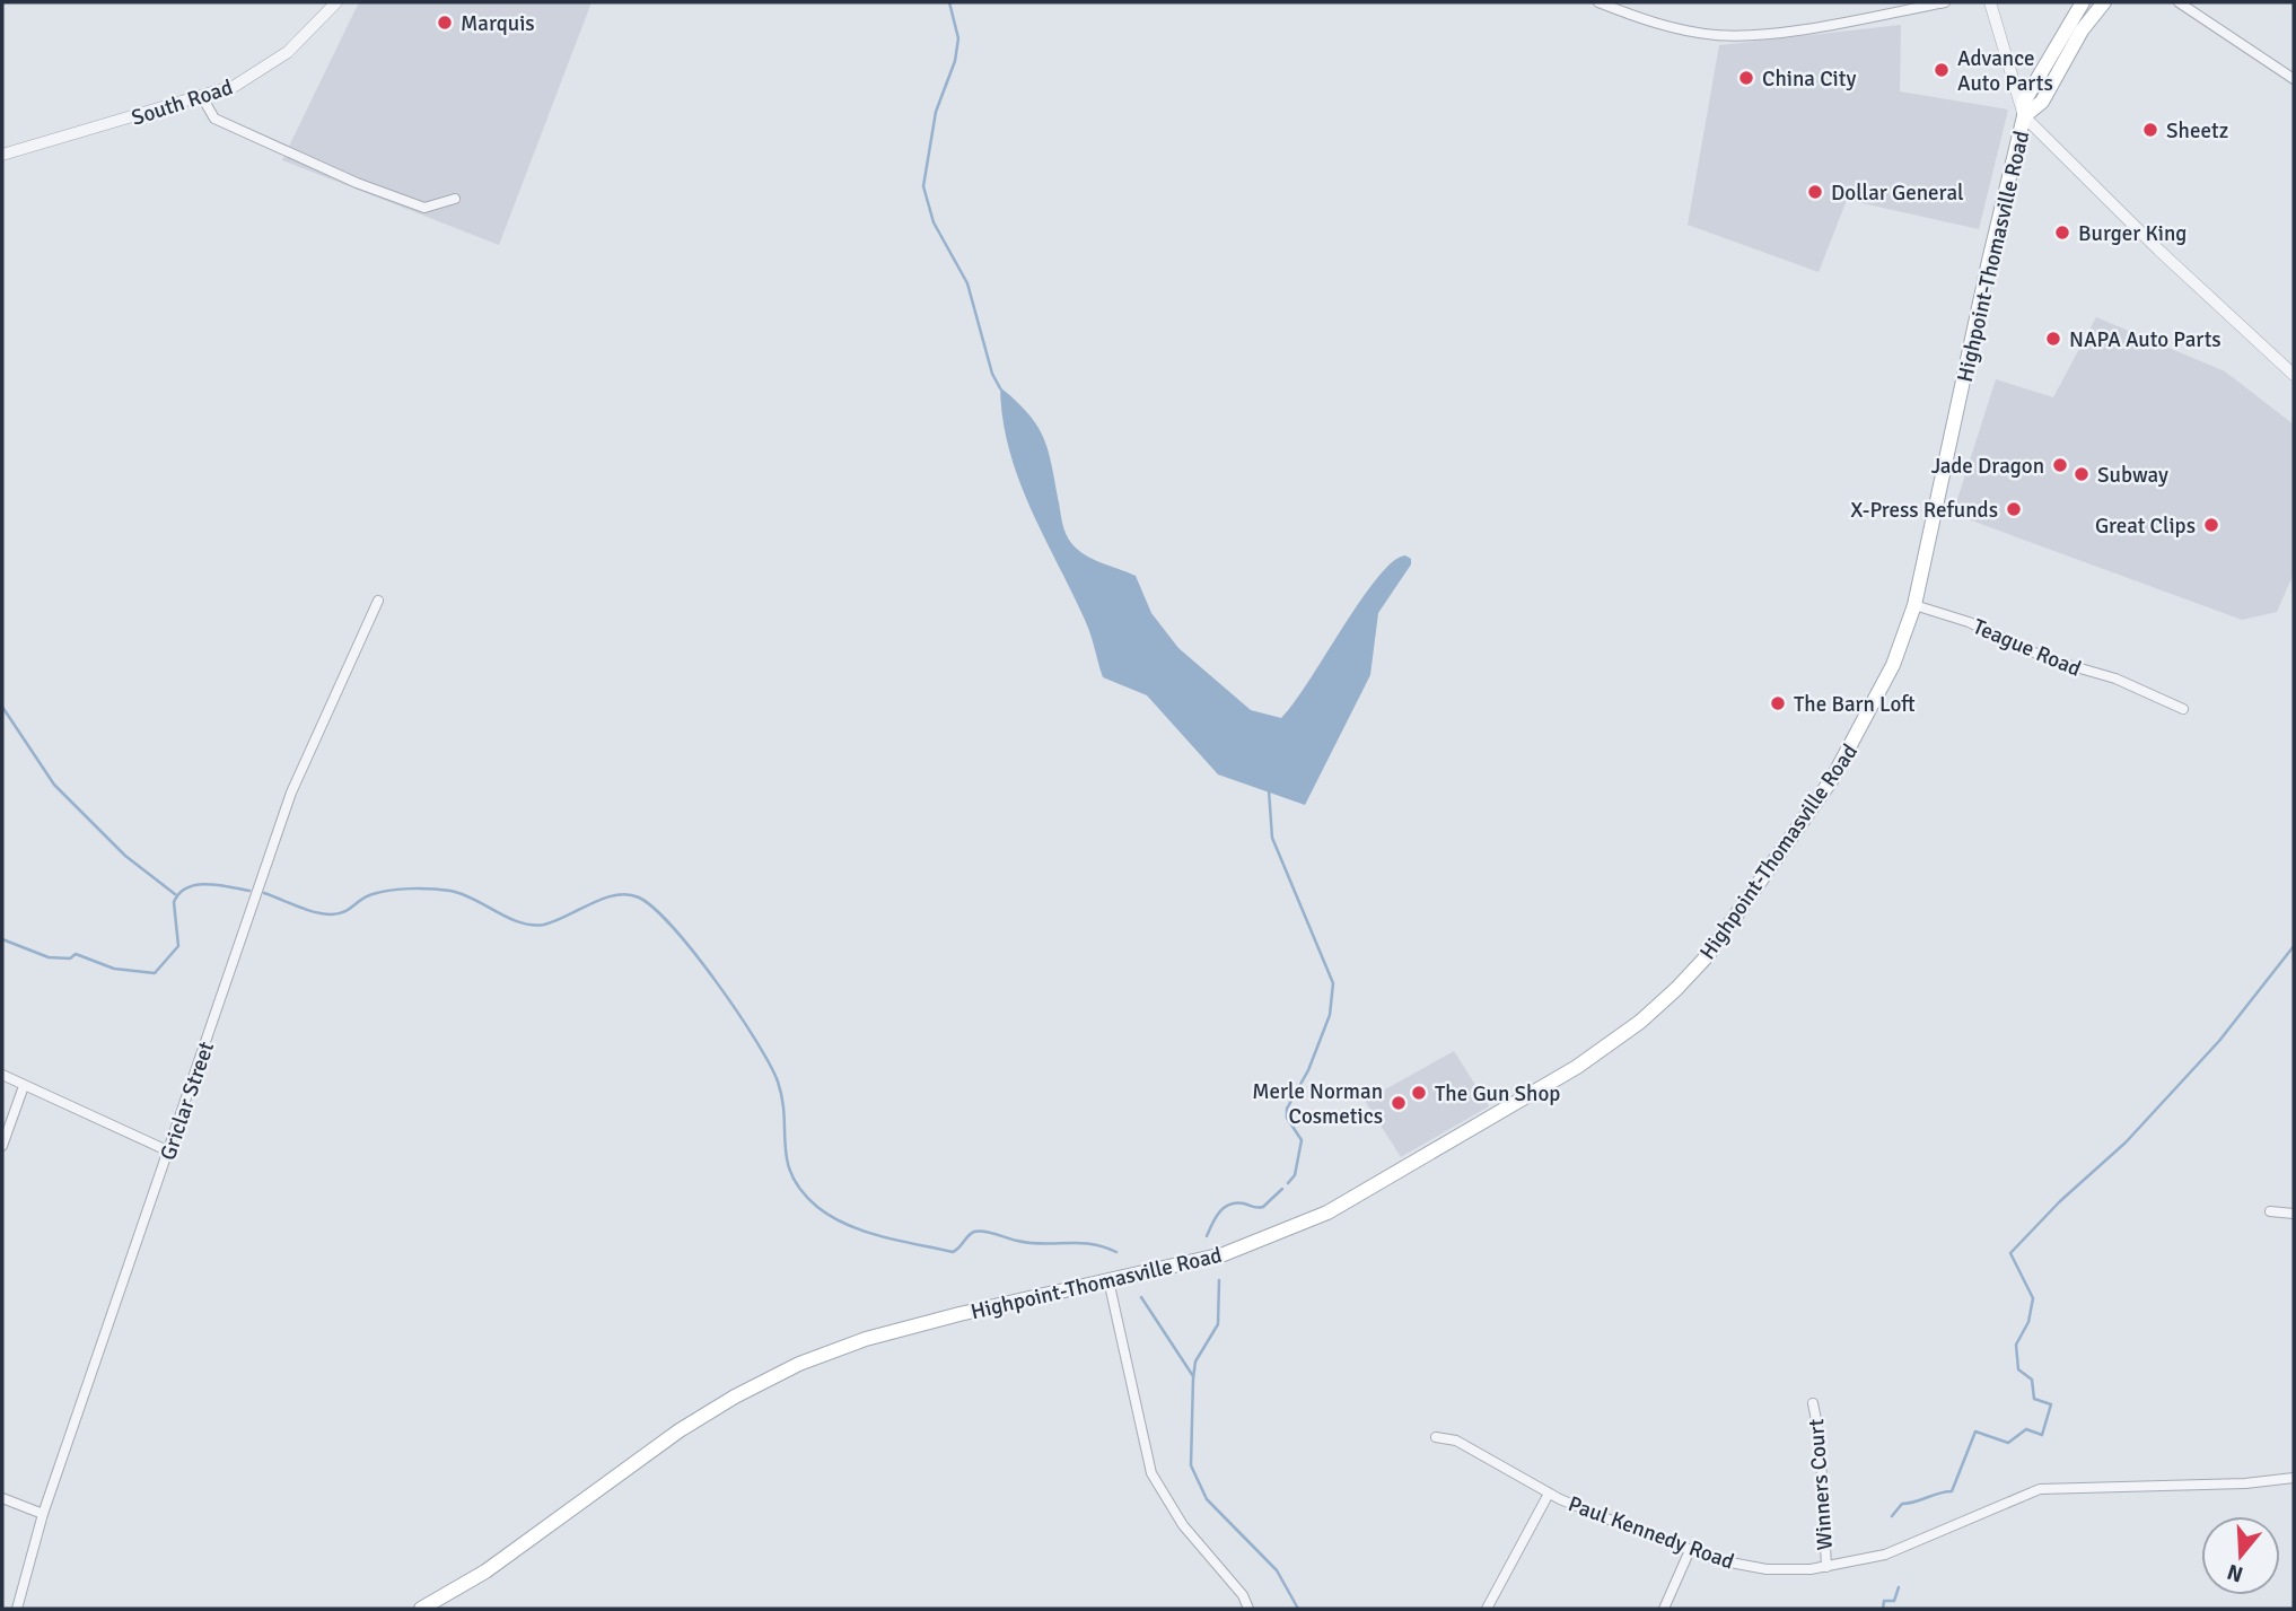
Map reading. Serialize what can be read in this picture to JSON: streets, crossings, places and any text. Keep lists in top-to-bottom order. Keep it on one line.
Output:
{"streets":{"main road":["Highpoint-Thomasville Road"],"street":["South Road","Teague Road","Griclar Street","Winners Court","Paul Kennedy Road"]},"crossings":[["Highpoint-Thomasville Road","Teague Road"],["Winners Court","Paul Kennedy Road"]],"places":["Marquis","Advance Auto Parts","China City","Sheetz","Dollar General","Burger King","NAPA Auto Parts","Jade Dragon","Subway","X-Press Refunds","Great Clips","The Barn Loft","The Gun Shop","Merle Norman Cosmetics"],"north":"bottom"}
